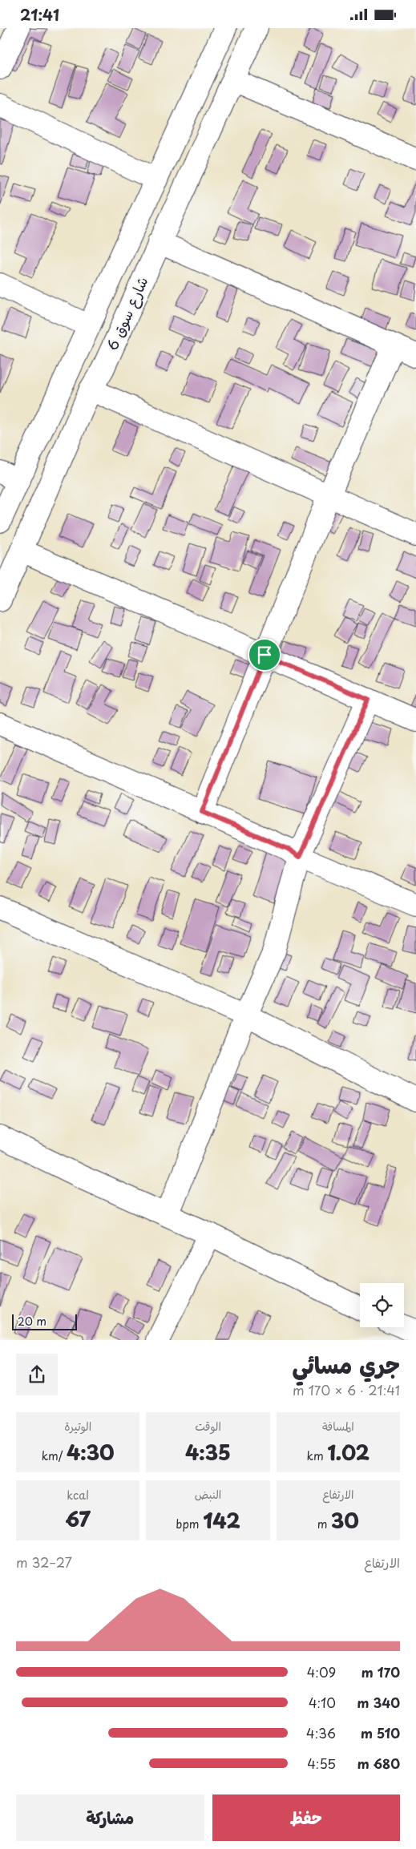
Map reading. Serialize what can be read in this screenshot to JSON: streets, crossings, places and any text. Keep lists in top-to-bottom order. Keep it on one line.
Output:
{"streets":{"street":["شارع سوق 6"]},"scale_bar":"20 m","page":{"status":"21:41","scale":"20 m","heading":["جري مسائي","21:41 · 6 × 170 m"],"stats":[["المسافة","1.02 km"],["الوقت","4:35"],["الوتيرة","4:30 /km"],["الارتفاع","30 m"],["النبض","142 bpm"],["kcal","67"]],"chart":["الارتفاع","27–32 m"],"list":[{"name":"170 m","note":"4:09"},{"name":"340 m","note":"4:10"},{"name":"510 m","note":"4:36"},{"name":"680 m","note":"4:55"}],"buttons":["حفظ","مشاركة"]}}
